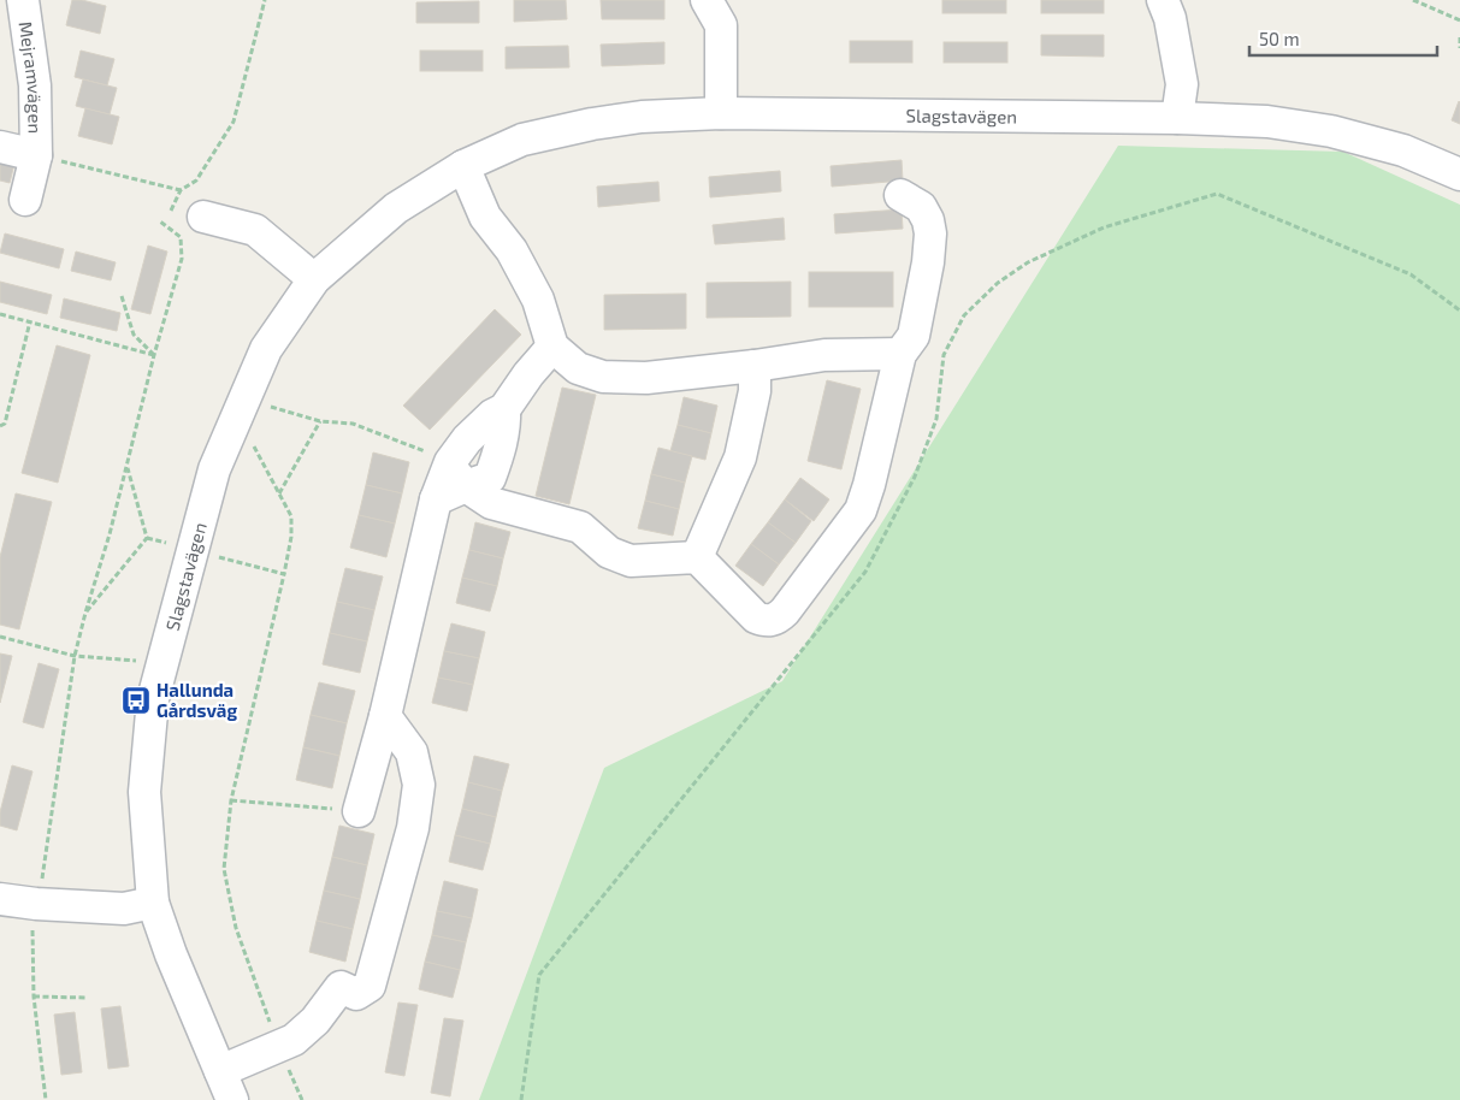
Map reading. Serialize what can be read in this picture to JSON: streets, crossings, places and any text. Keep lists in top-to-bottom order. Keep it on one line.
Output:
{"streets":{"street":["Mejramvägen","Slagstavägen"]},"places":{"bus stop":["Hallunda Gårdsväg"]},"scale_bar":"50 m"}
